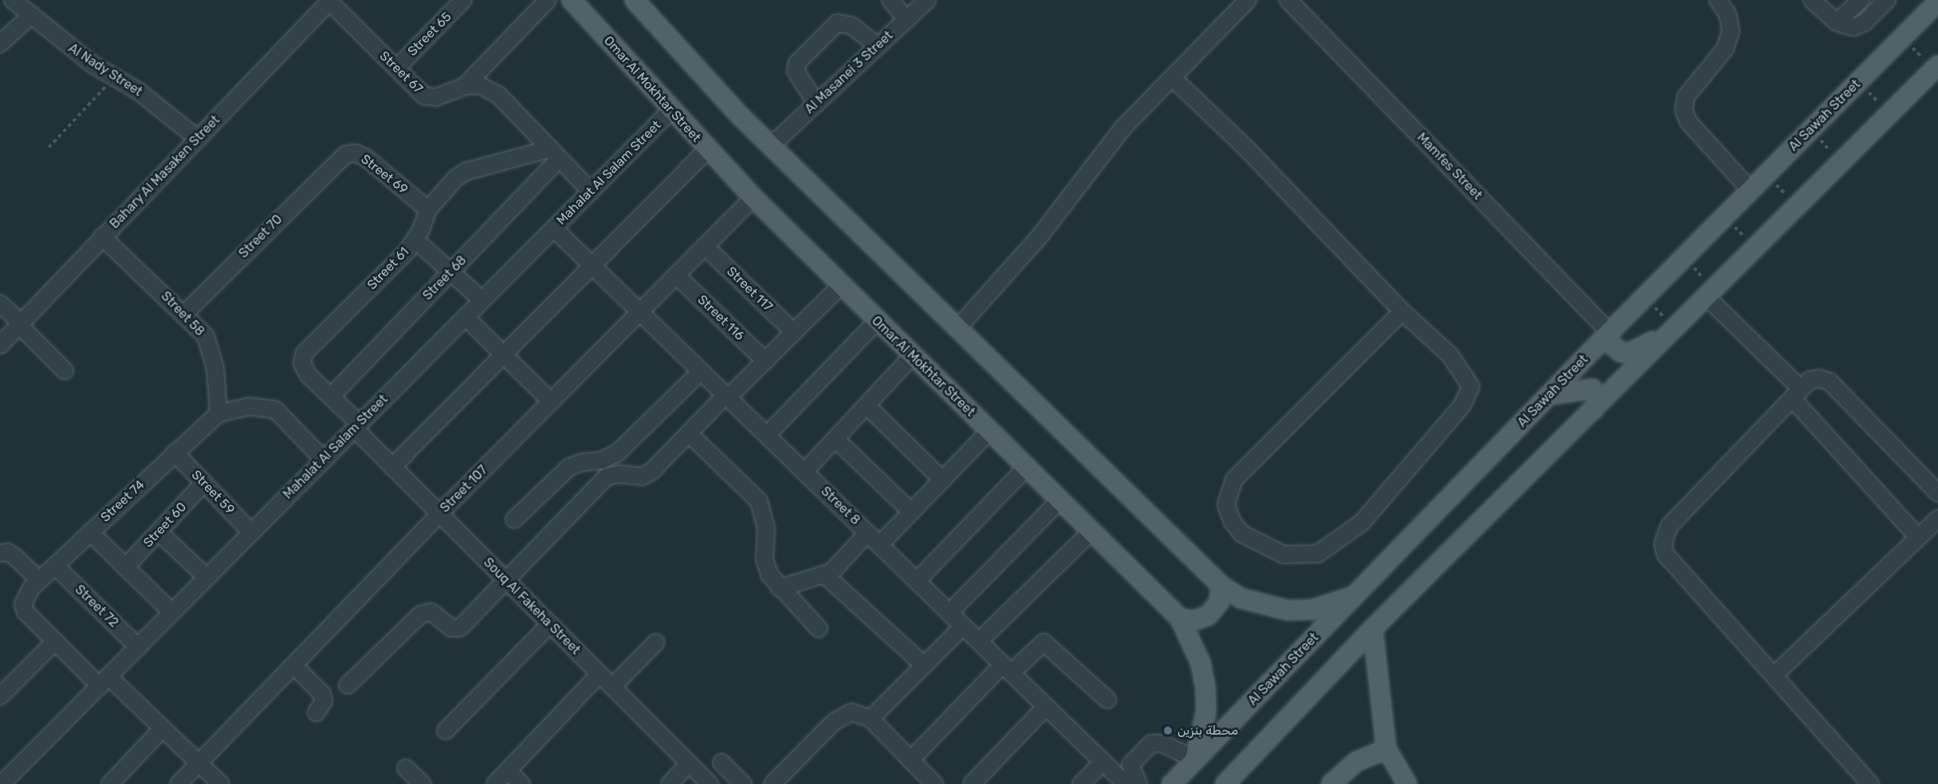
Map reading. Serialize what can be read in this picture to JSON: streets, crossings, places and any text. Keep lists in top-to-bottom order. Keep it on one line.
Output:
{"streets":{"main road":["Omar Al Mokhtar Street","Al Sawah Street"],"street":["Street 65","Al Nady Street","Street 67","Al Masanei 3 Street","Mamfes Street","Bahary Al Masaken Street","Mahalat Al Salam Street","Street 69","Street 70","Street 61","Street 68","Street 117","Street 58","Street 116","Street 107","Street 59","Street 74","Street 8","Street 60","Street 72","Souq Al Fakeha Street"]},"crossings":[["Street 65","Street 67"],["Al Nady Street","Bahary Al Masaken Street"],["Street 67","Bahary Al Masaken Street"],["Street 67","Mahalat Al Salam Street"],["Street 67","Street 61"],["Street 67","Street 68"],["Omar Al Mokhtar Street","Al Sawah Street"],["Omar Al Mokhtar Street","Mahalat Al Salam Street"],["Omar Al Mokhtar Street","Street 107"],["Al Sawah Street","Mamfes Street"],["Bahary Al Masaken Street","Street 58"],["Mahalat Al Salam Street","Street 61"],["Mahalat Al Salam Street","Street 59"],["Mahalat Al Salam Street","Street 74"],["Mahalat Al Salam Street","Street 8"],["Mahalat Al Salam Street","Street 72"],["Mahalat Al Salam Street","Souq Al Fakeha Street"],["Street 69","Street 70"],["Street 69","Street 61"],["Street 70","Street 58"],["Street 61","Street 68"],["Street 61","Souq Al Fakeha Street"],["Street 117","Street 107"],["Street 58","Street 74"],["Street 116","Street 107"],["Street 107","Street 74"],["Street 107","Street 8"],["Street 107","Souq Al Fakeha Street"],["Street 59","Street 74"],["Street 59","Street 60"],["Street 74","Street 72"]],"places":["محطة بنزين"]}
